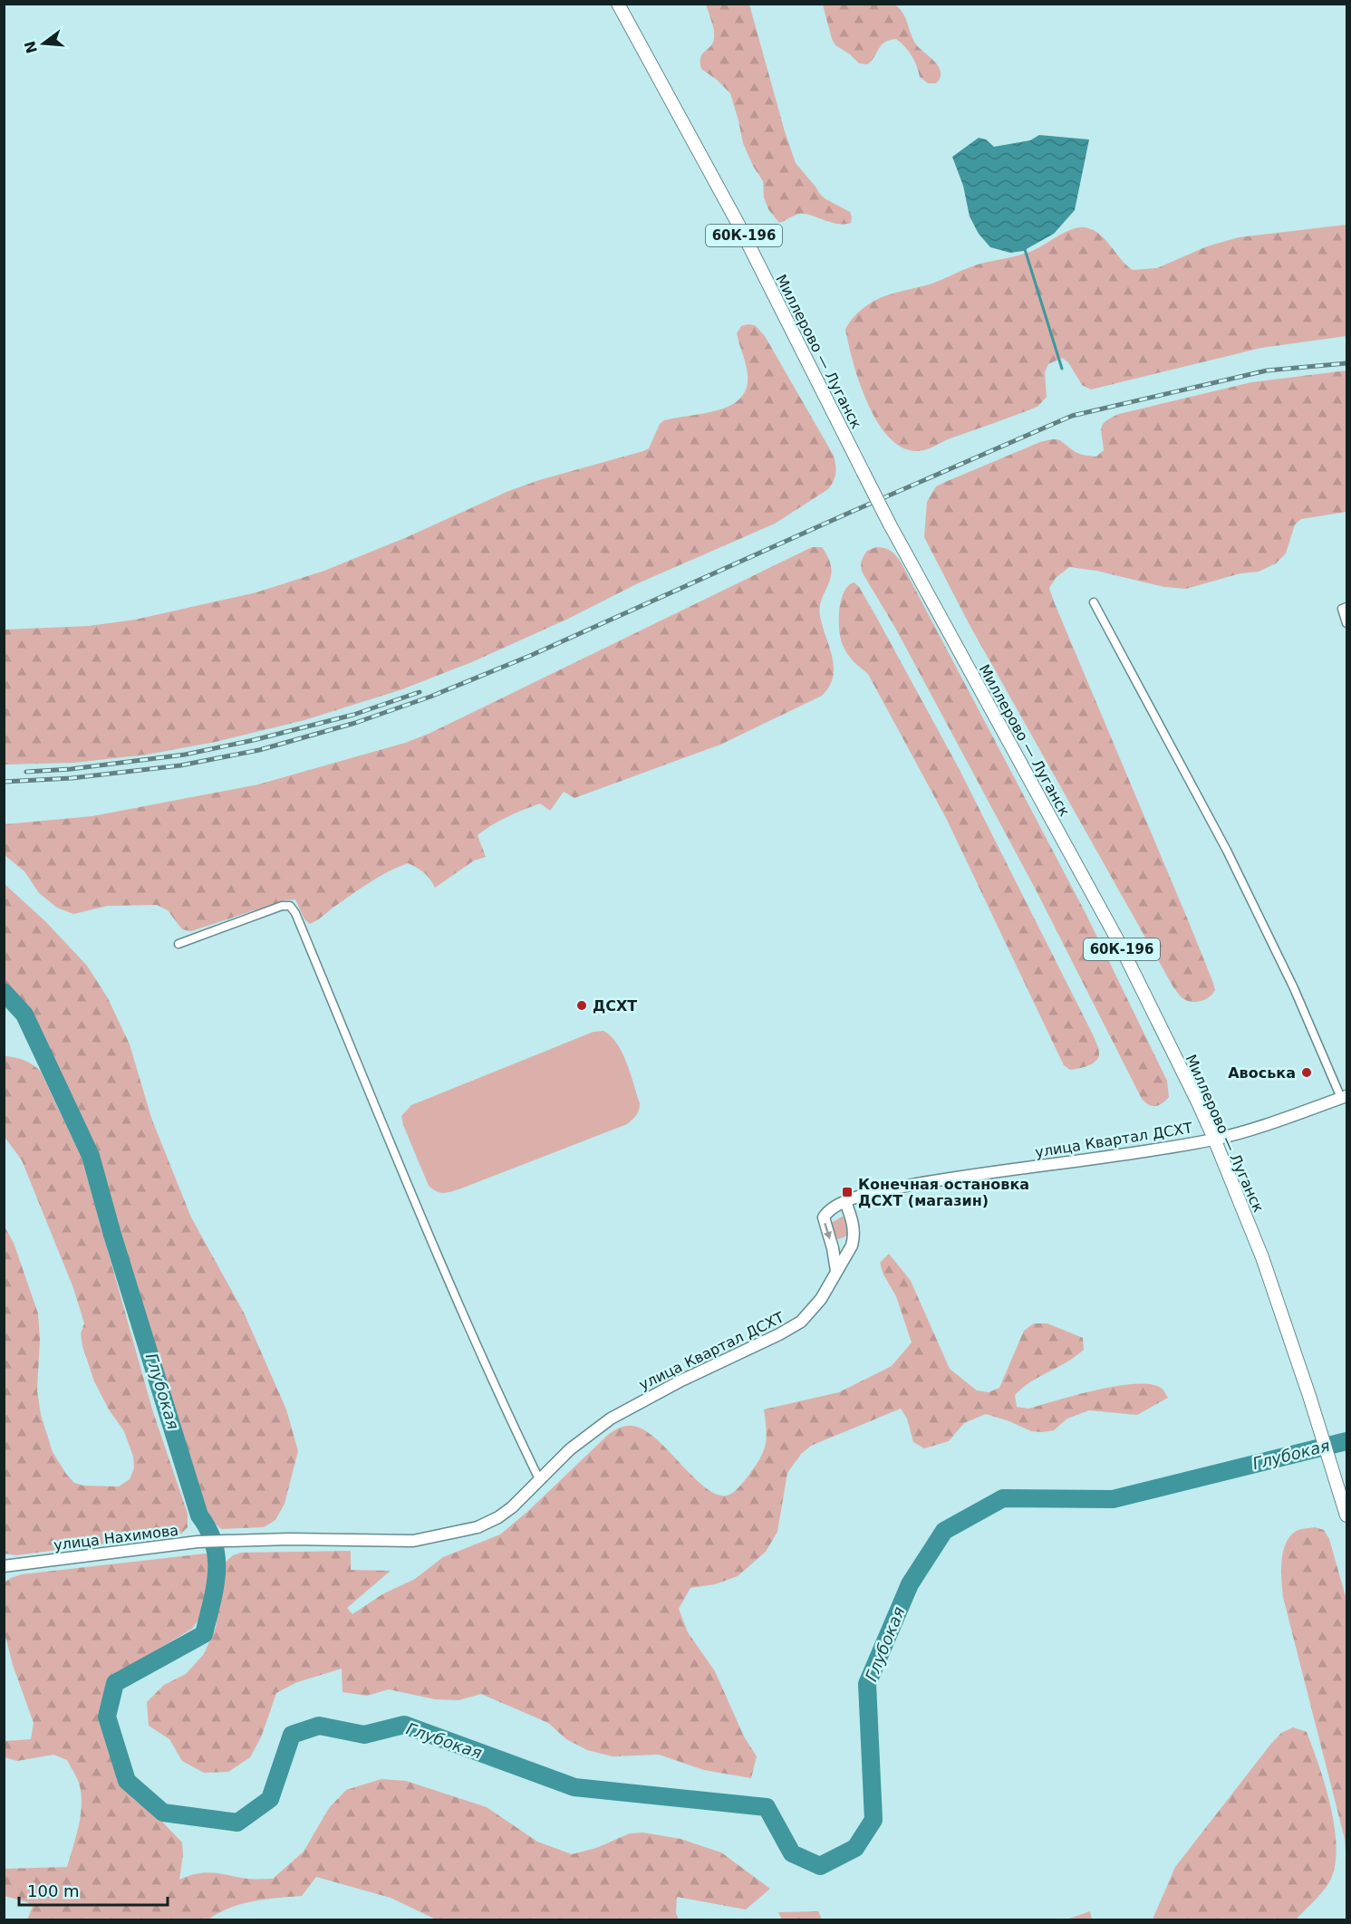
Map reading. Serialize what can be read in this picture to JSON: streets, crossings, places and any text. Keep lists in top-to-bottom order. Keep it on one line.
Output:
{"streets":{"main road":["60К-196","Миллерово — Луганск"],"street":["улица Квартал ДСХТ","улица Нахимова"]},"crossings":[["Миллерово — Луганск","улица Квартал ДСХТ"],["улица Квартал ДСХТ","улица Нахимова"]],"water":["Глубокая"],"places":{"other":["ДСХТ","Авоська"],"transit":["Конечная остановка ДСХТ (магазин)"]},"scale_bar":"100 m","north":"left"}
